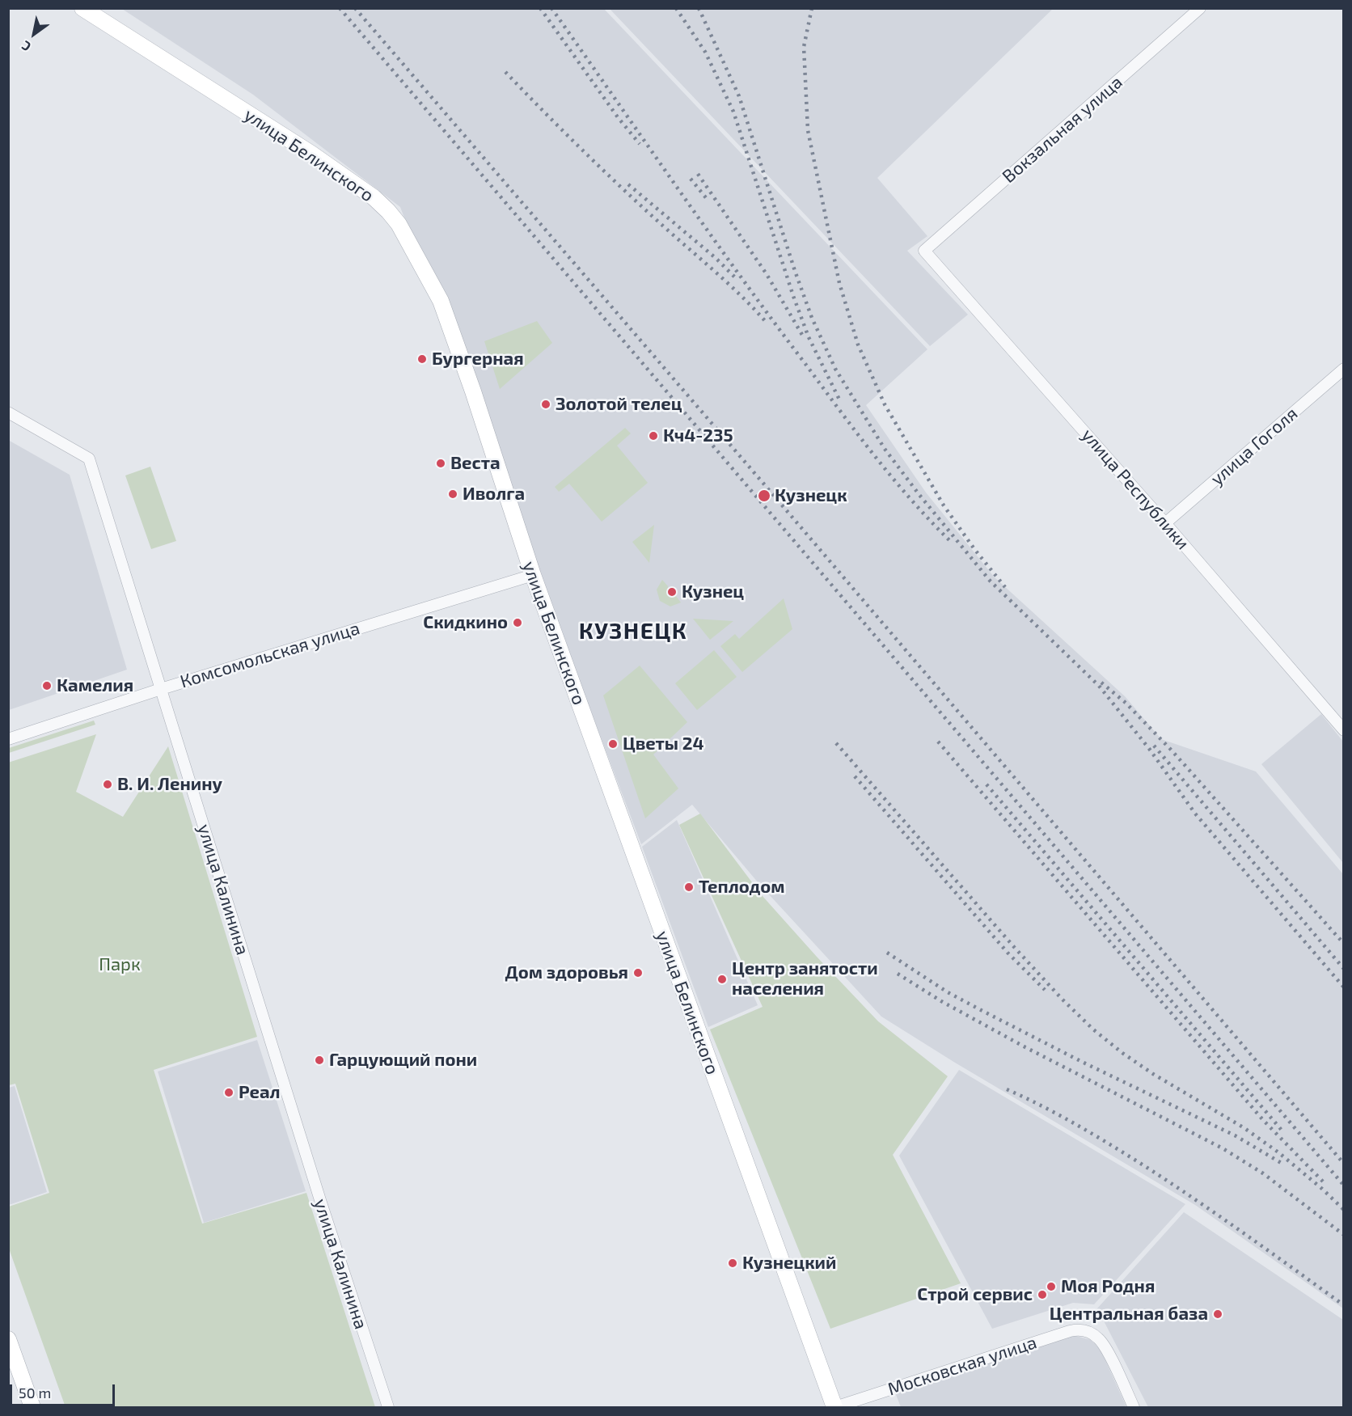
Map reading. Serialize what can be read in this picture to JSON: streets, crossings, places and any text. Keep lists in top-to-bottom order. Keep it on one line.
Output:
{"streets":{"street":["Вокзальная улица","улица Белинского","улица Гоголя","улица Республики","Комсомольская улица","улица Калинина","Московская улица"]},"crossings":[["Вокзальная улица","улица Республики"],["улица Белинского","Комсомольская улица"],["улица Белинского","Московская улица"],["улица Гоголя","улица Республики"],["Комсомольская улица","улица Калинина"]],"districts":["КУЗНЕЦК"],"parks":["Парк"],"places":["Бургерная","Золотой телец","Кч4-235","Веста","Иволга","Кузнецк","Кузнец","Скидкино","Камелия","Цветы 24","В. И. Ленину","Теплодом","Дом здоровья","Центр занятости населения","Гарцующий пони","Реал","Кузнецкий","Моя Родня","Строй сервис","Центральная база"],"scale_bar":"50 m","north":"bottom left"}
